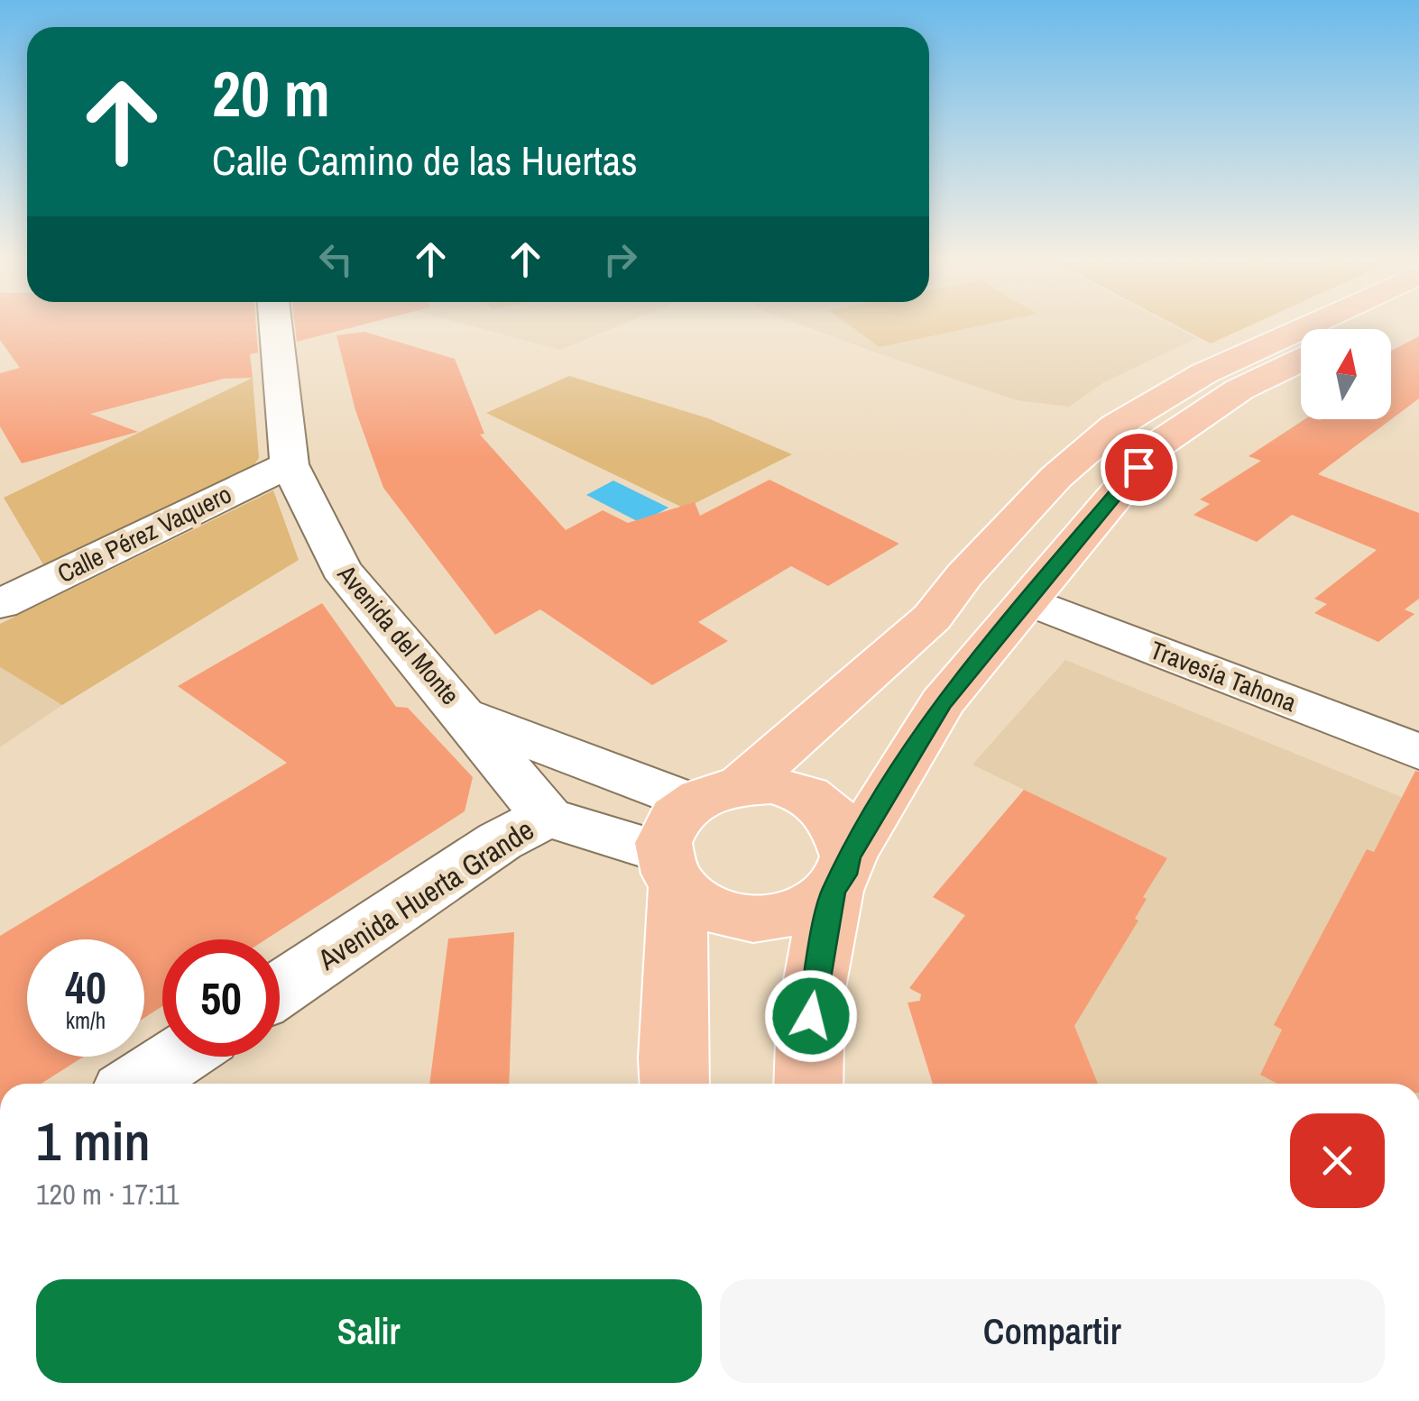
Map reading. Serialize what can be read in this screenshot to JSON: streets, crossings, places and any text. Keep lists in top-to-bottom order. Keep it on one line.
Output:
{"streets":{"street":["Calle Pérez Vaquero","Avenida del Monte","Travesía Tahona","Avenida Huerta Grande"]},"crossings":[["Calle Pérez Vaquero","Avenida del Monte"],["Avenida del Monte","Avenida Huerta Grande"]],"north":"top","page":{"turn":["20 m","Calle Camino de las Huertas"],"speed":"40 km/h","limit":"50","heading":["1 min","120 m · 17:11"],"buttons":["Salir","Compartir"]}}
